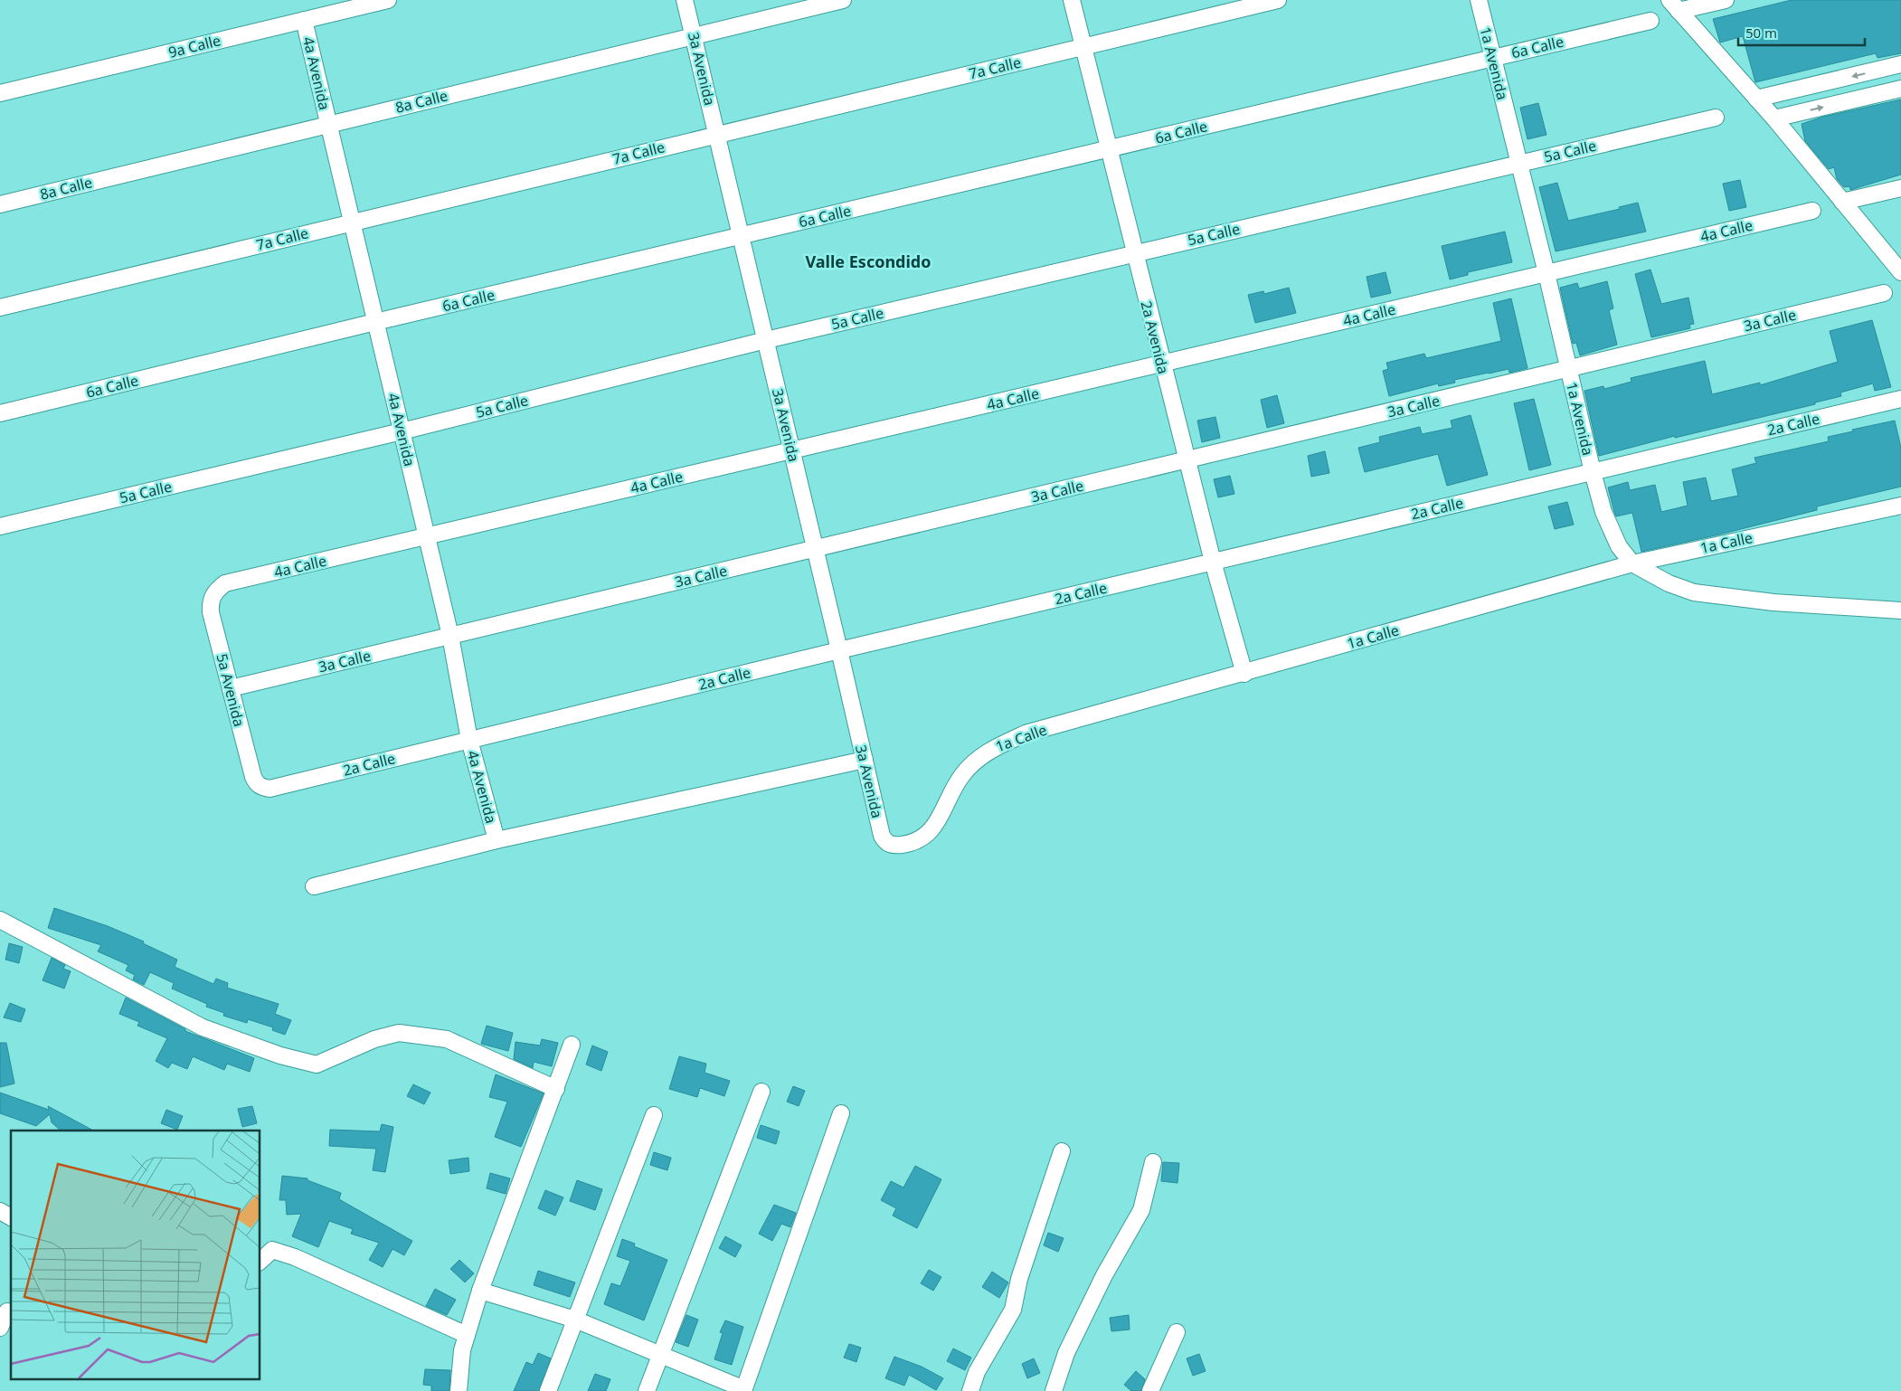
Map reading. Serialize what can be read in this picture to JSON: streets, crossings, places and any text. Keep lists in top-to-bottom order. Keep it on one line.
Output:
{"streets":{"street":["9a Calle","6a Calle","1a Avenida","7a Calle","3a Avenida","4a Avenida","8a Calle","5a Calle","4a Calle","3a Calle","2a Avenida","2a Calle","1a Calle","5a Avenida"]},"crossings":[["9a Calle","4a Avenida"],["6a Calle","1a Avenida"],["6a Calle","3a Avenida"],["6a Calle","4a Avenida"],["6a Calle","2a Avenida"],["1a Avenida","5a Calle"],["1a Avenida","4a Calle"],["1a Avenida","3a Calle"],["1a Avenida","2a Calle"],["1a Avenida","1a Calle"],["7a Calle","3a Avenida"],["7a Calle","4a Avenida"],["7a Calle","2a Avenida"],["3a Avenida","8a Calle"],["3a Avenida","5a Calle"],["3a Avenida","4a Calle"],["3a Avenida","3a Calle"],["3a Avenida","2a Calle"],["3a Avenida","1a Calle"],["4a Avenida","8a Calle"],["4a Avenida","5a Calle"],["4a Avenida","4a Calle"],["4a Avenida","3a Calle"],["4a Avenida","2a Calle"],["5a Calle","2a Avenida"],["4a Calle","2a Avenida"],["4a Calle","5a Avenida"],["3a Calle","2a Avenida"],["3a Calle","5a Avenida"],["2a Avenida","2a Calle"],["2a Avenida","1a Calle"],["2a Calle","5a Avenida"]],"districts":["Valle Escondido"],"scale_bar":"50 m"}
